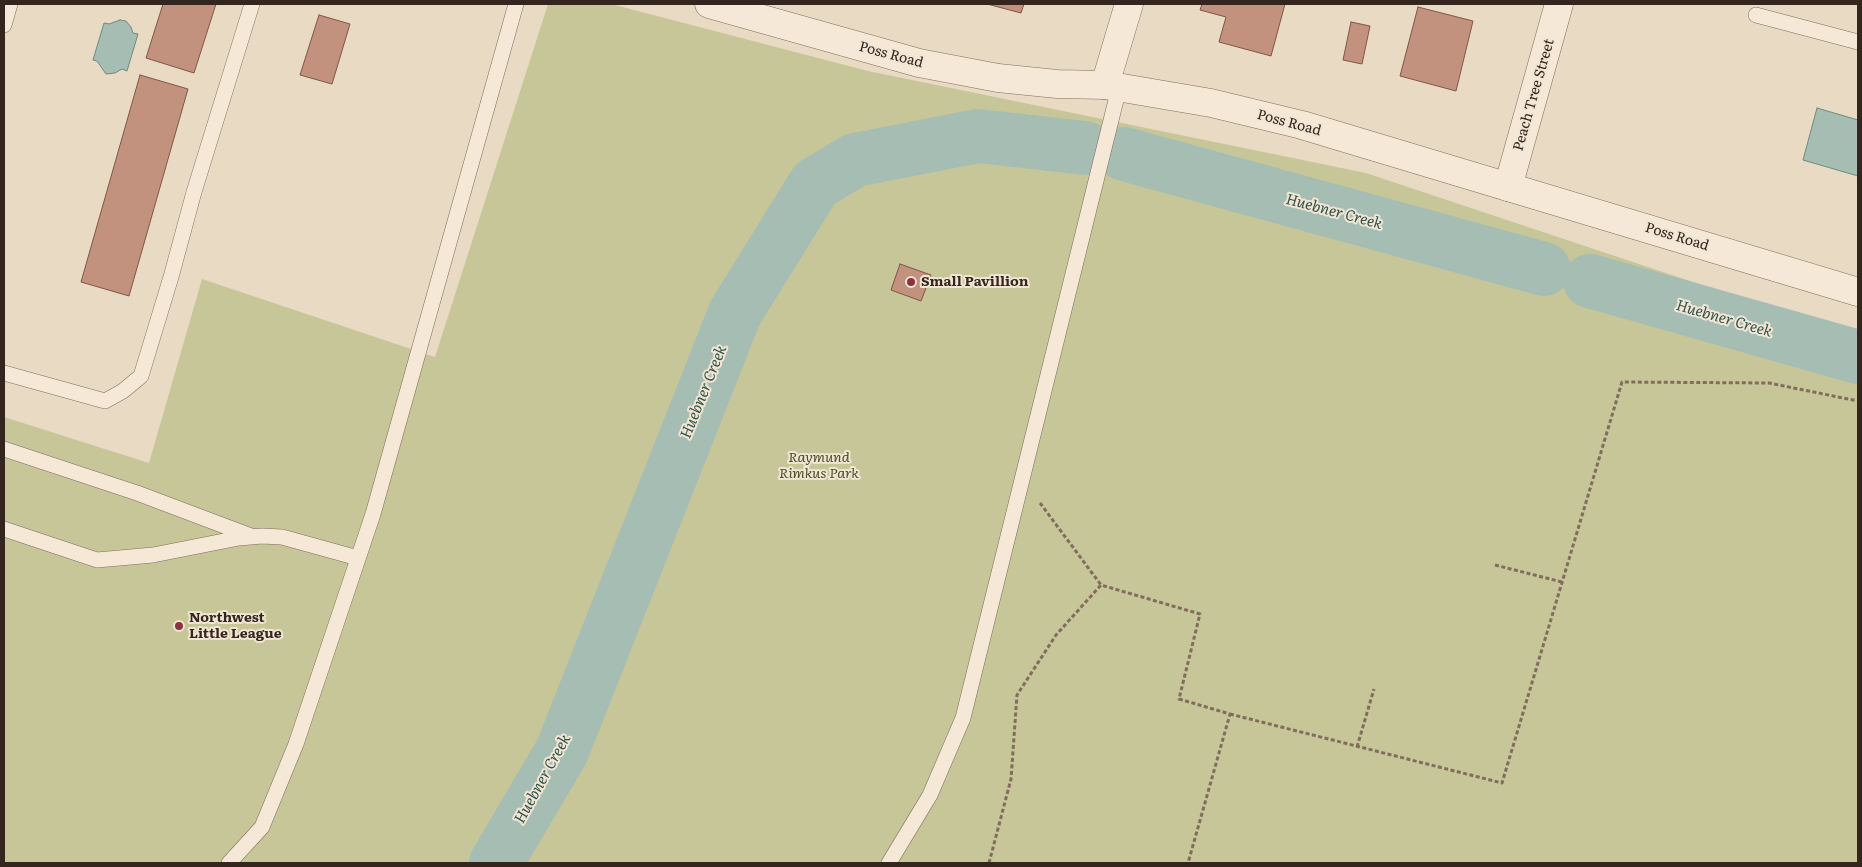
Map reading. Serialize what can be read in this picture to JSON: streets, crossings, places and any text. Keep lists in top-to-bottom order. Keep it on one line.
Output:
{"streets":{"street":["Poss Road","Peach Tree Street"]},"crossings":[["Poss Road","Peach Tree Street"]],"water":["Huebner Creek"],"parks":["Raymund Rimkus Park"],"places":["Small Pavillion","Northwest Little League"]}
